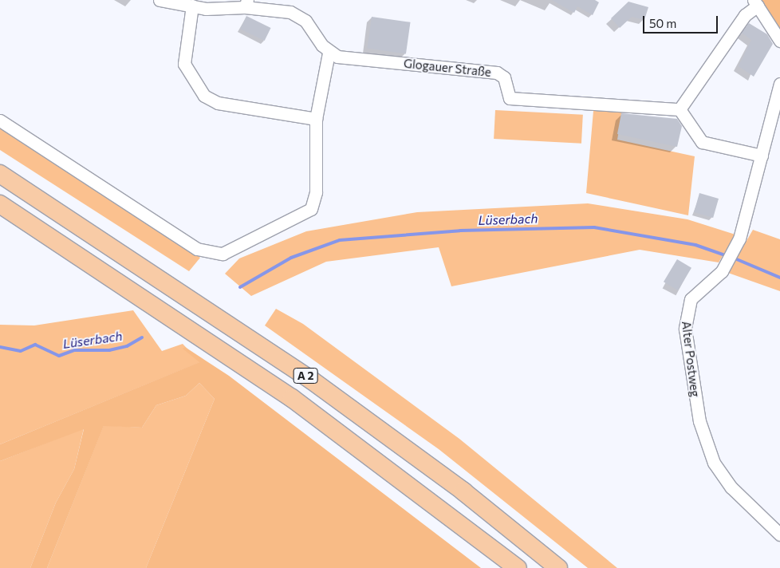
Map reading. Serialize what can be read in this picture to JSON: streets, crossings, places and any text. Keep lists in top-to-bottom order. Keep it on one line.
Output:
{"streets":{"highway":["A 2"],"street":["Glogauer Straße","Alter Postweg"]},"water":["Lüserbach"],"scale_bar":"50 m"}
